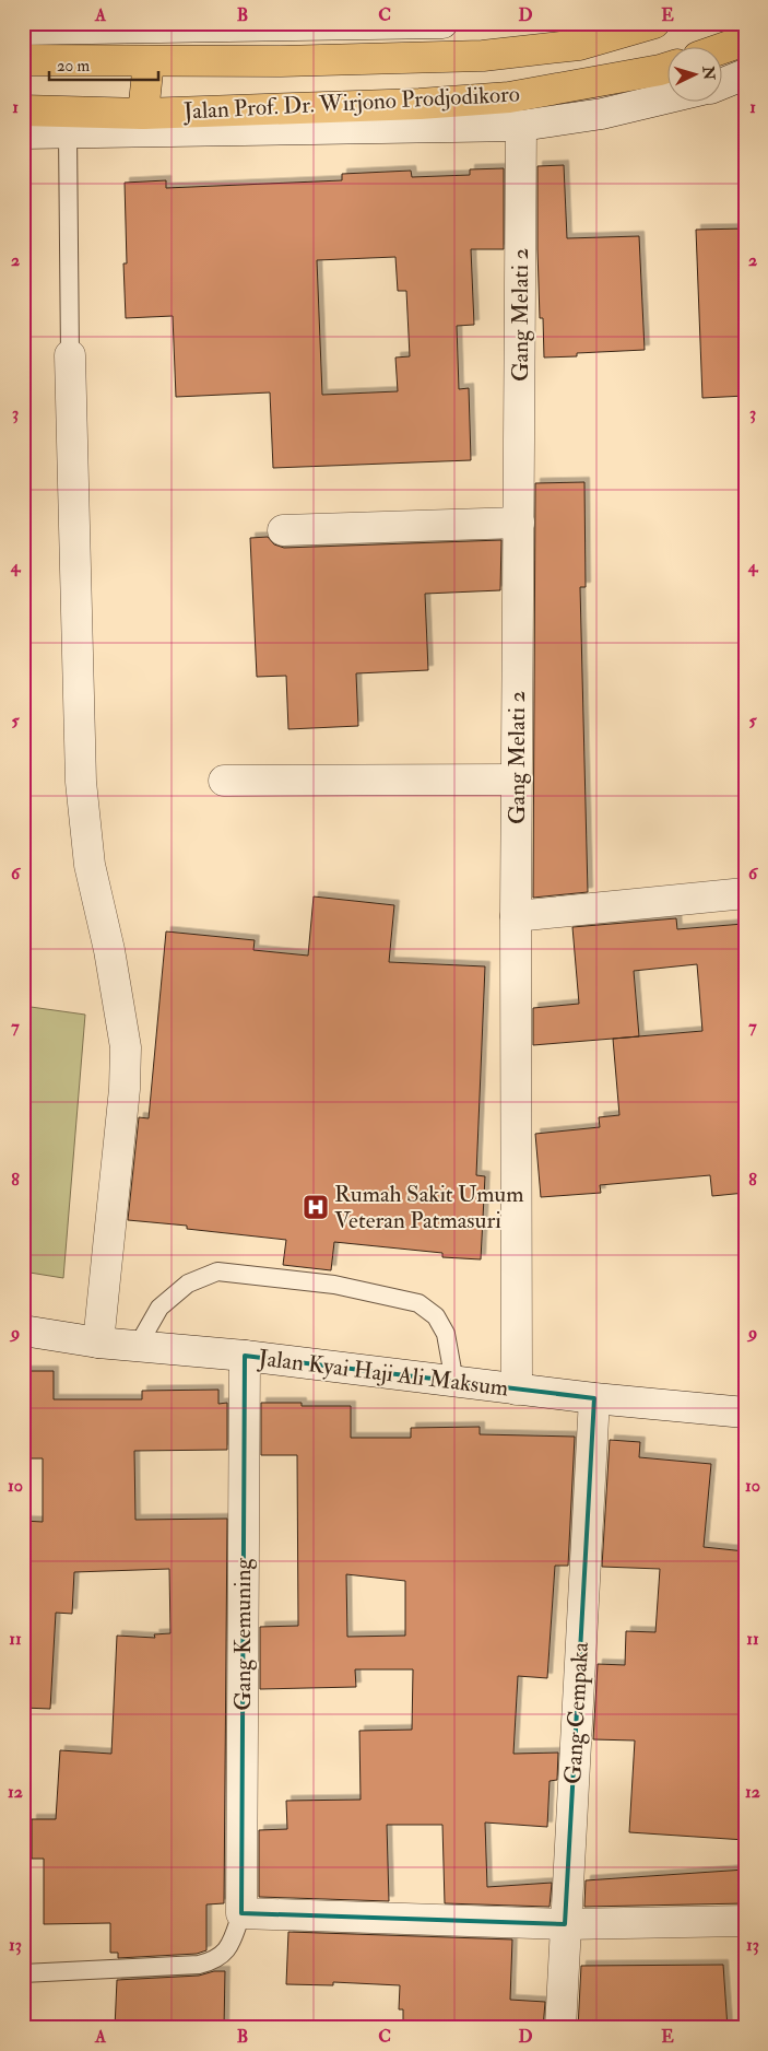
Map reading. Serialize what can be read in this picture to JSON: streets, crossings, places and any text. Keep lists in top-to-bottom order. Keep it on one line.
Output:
{"streets":{"highway":["Jalan Prof. Dr. Wirjono Prodjodikoro"],"street":["Gang Melati 2","Jalan Kyai Haji Ali Maksum","Gang Kemuning","Gang Cempaka"]},"crossings":[["Gang Melati 2","Jalan Kyai Haji Ali Maksum"],["Jalan Kyai Haji Ali Maksum","Gang Kemuning"],["Jalan Kyai Haji Ali Maksum","Gang Cempaka"]],"places":{"hospital":["Rumah Sakit Umum Veteran Patmasuri"]},"scale_bar":"20 m","north":"right","grid":{"columns":["A","B","C","D","E"],"rows":["1","2","3","4","5","6","7","8","9","10","11","12","13"]}}
